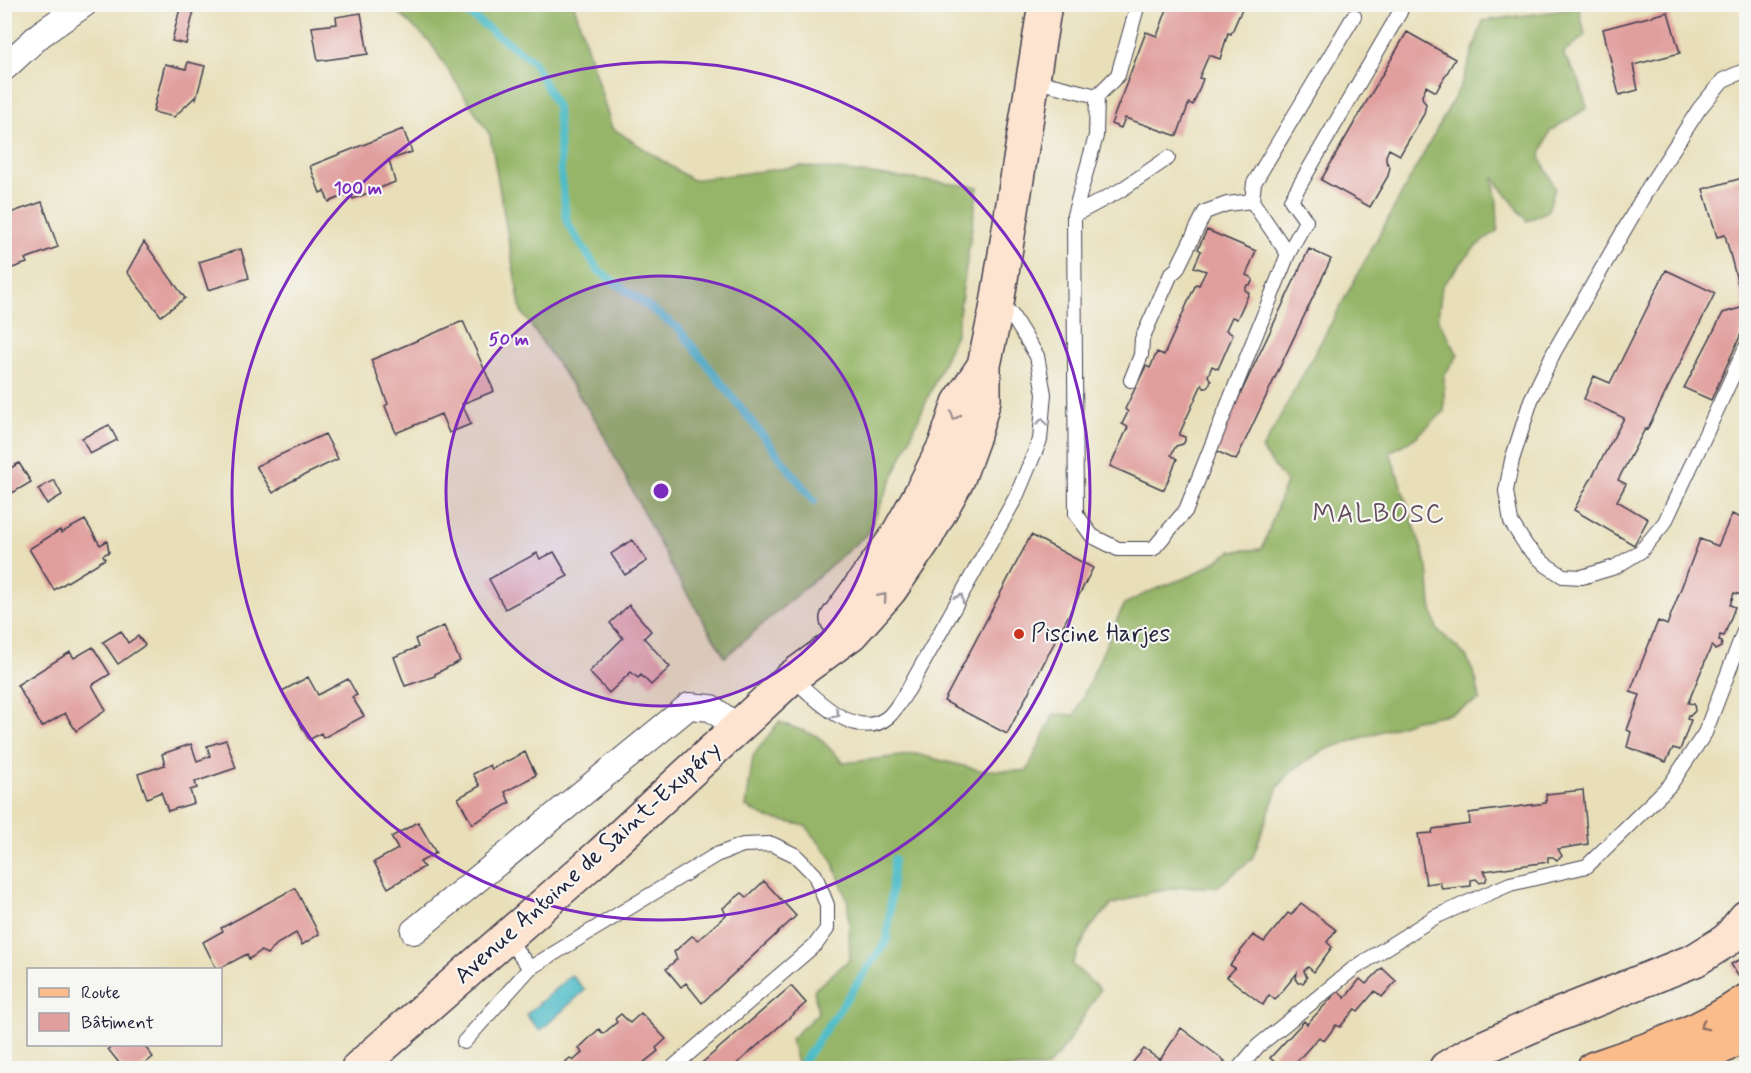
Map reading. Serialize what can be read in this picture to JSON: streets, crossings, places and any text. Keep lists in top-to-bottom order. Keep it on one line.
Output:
{"streets":{"main road":["Avenue Antoine de Saint-Exupéry"]},"districts":["MALBOSC"],"places":["Piscine Harjes"],"legend":["Route","Bâtiment"],"rings":["100 m","50 m"]}
